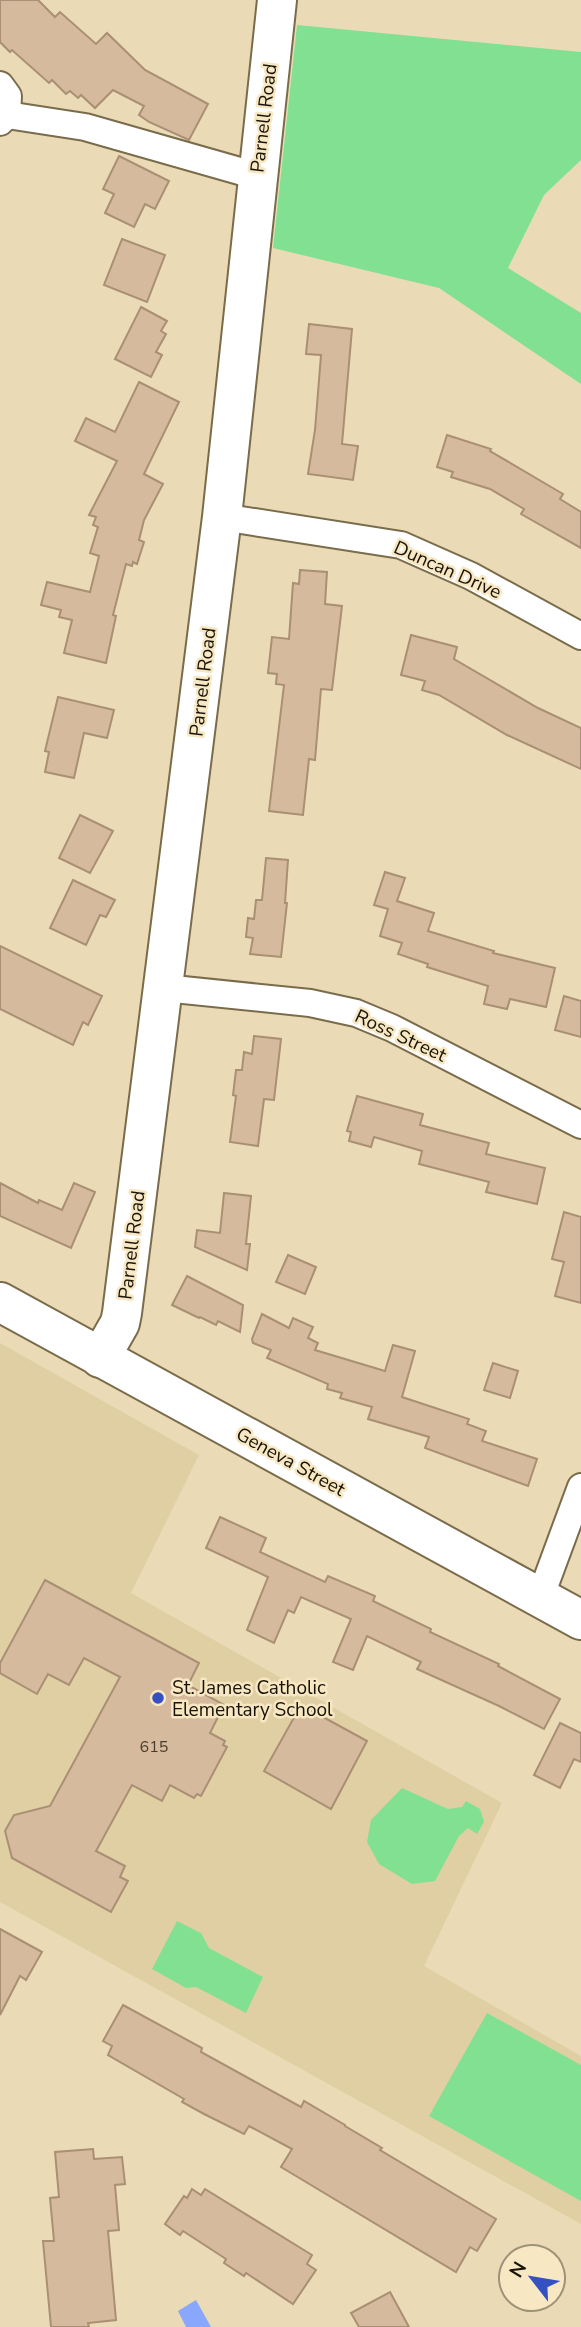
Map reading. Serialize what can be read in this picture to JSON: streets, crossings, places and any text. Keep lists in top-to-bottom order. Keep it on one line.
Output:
{"streets":{"street":["Parnell Road","Duncan Drive","Ross Street","Geneva Street"]},"crossings":[["Parnell Road","Duncan Drive"],["Parnell Road","Ross Street"],["Parnell Road","Geneva Street"]],"places":["St. James Catholic Elementary School"],"house_numbers":["615"],"north":"top left"}
